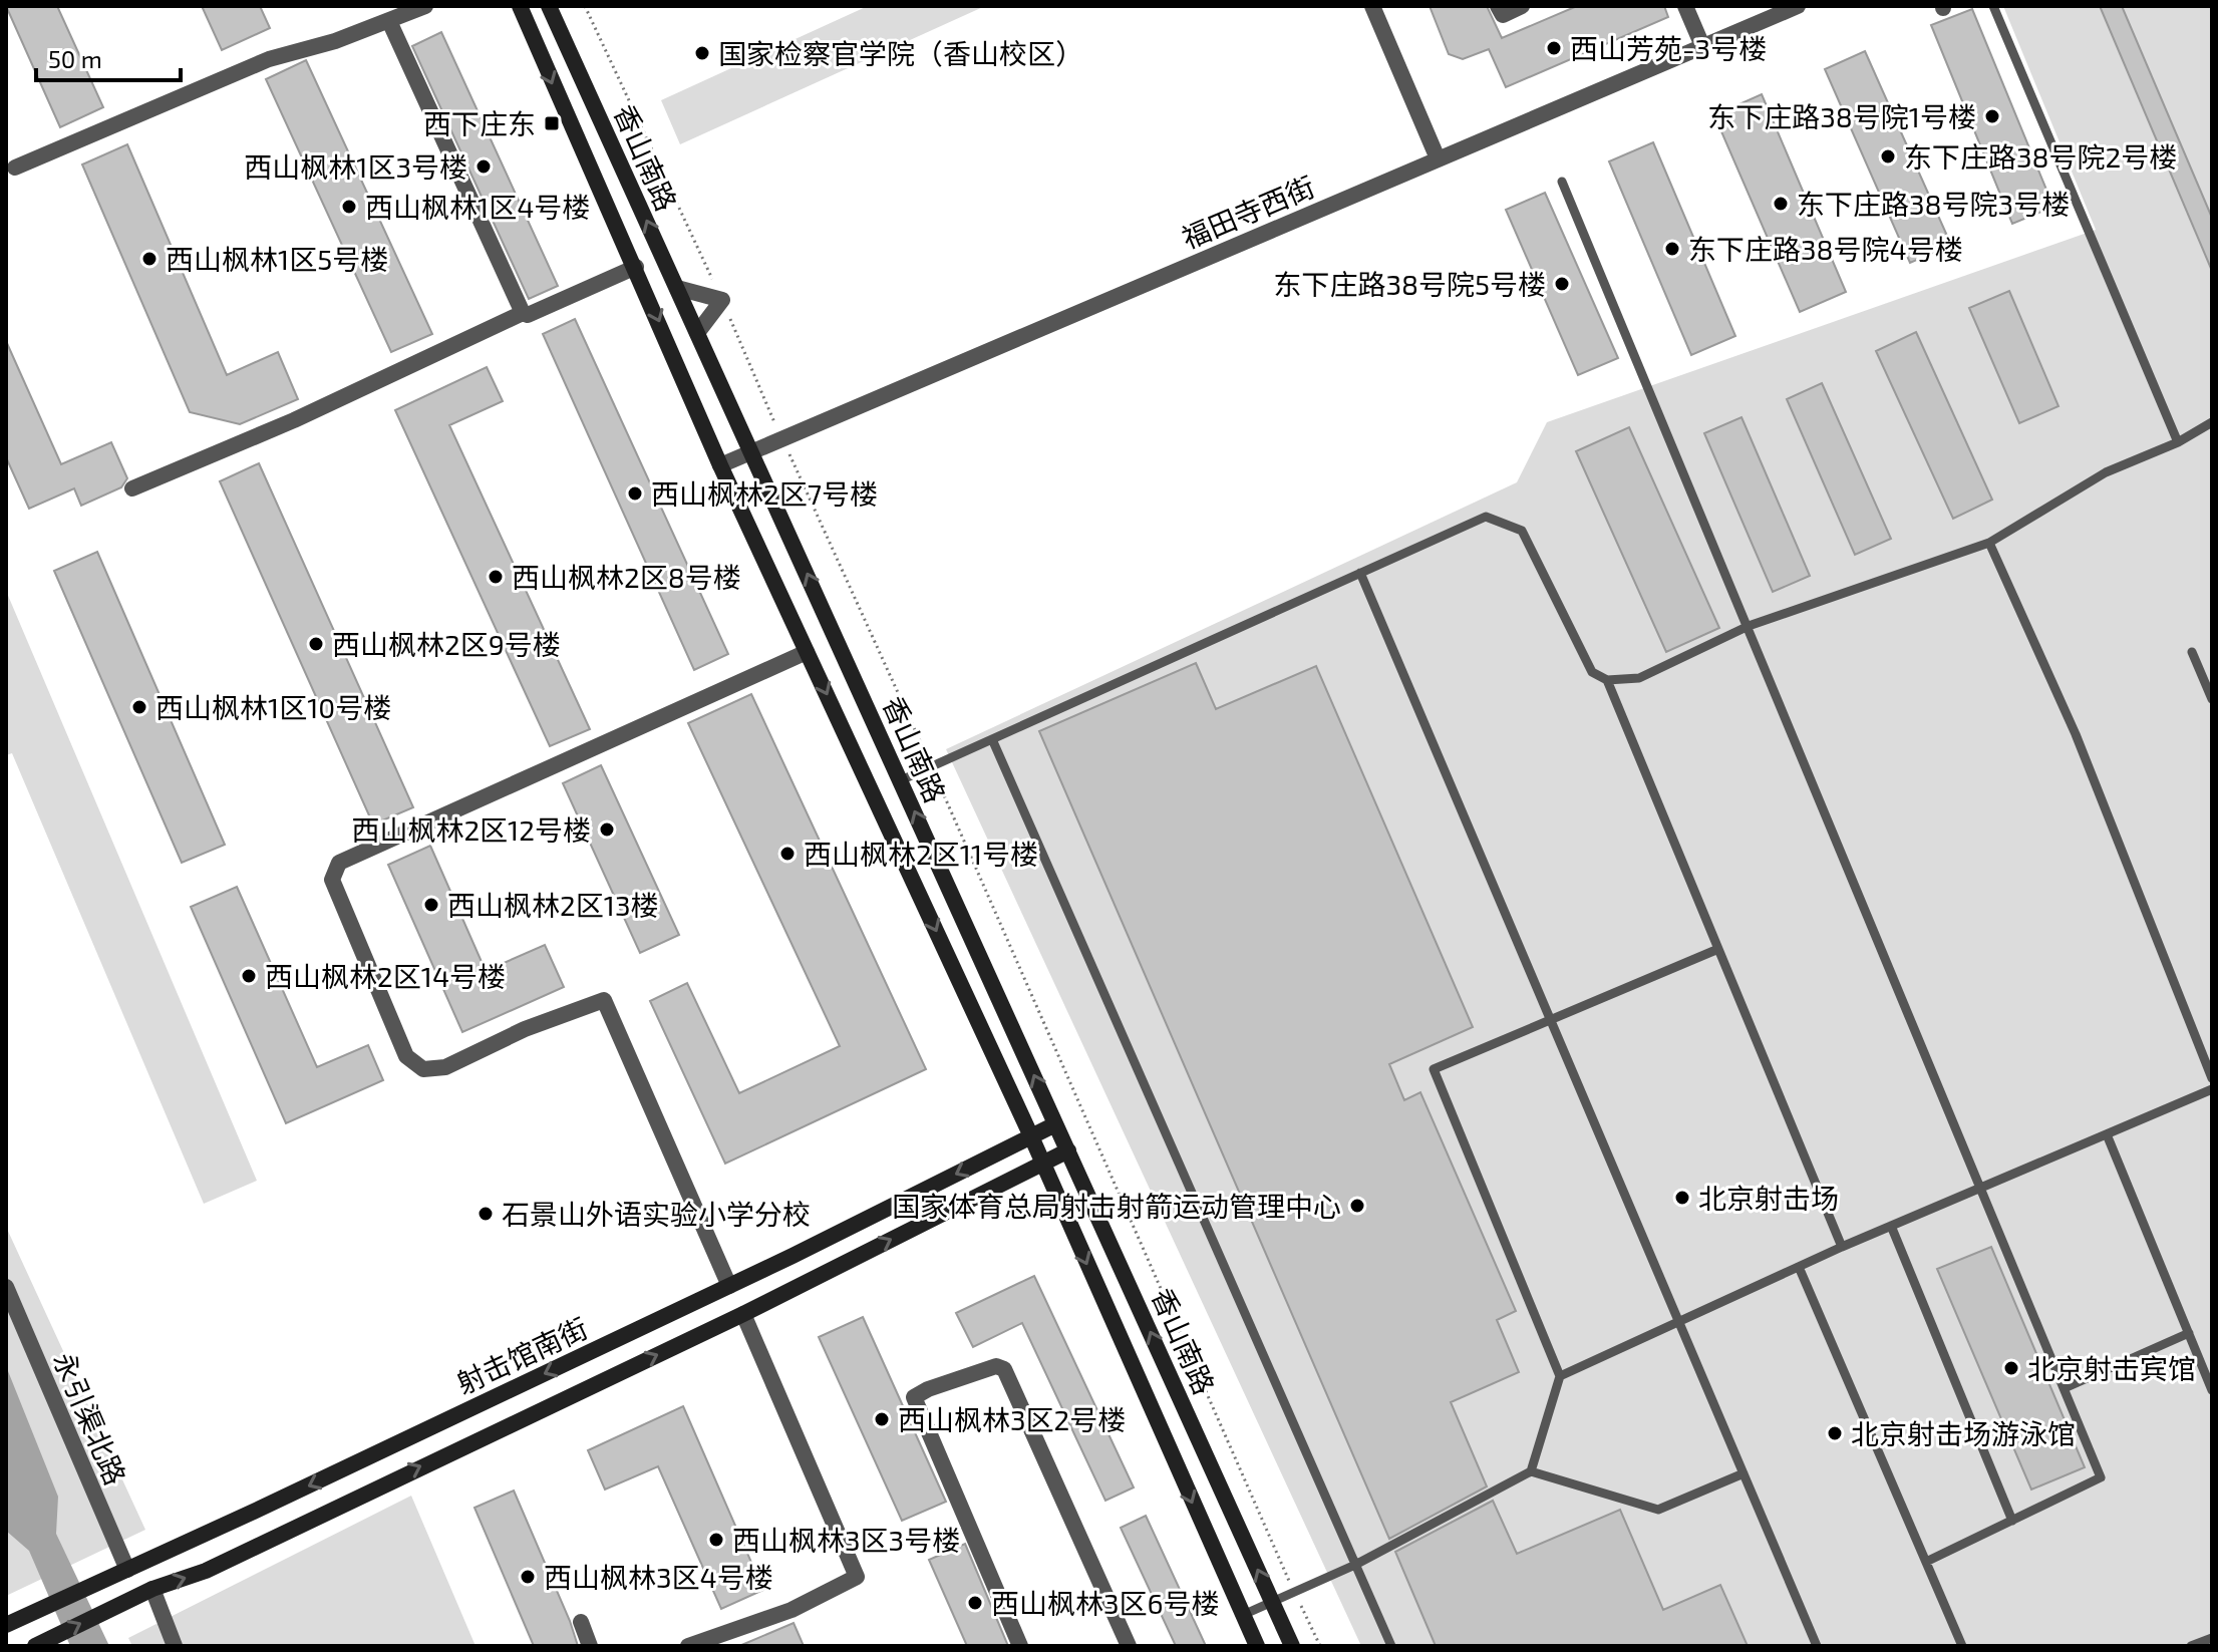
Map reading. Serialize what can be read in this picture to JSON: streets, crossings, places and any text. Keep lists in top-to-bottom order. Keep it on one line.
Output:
{"streets":{"main road":["香山南路","射击馆南街"],"street":["福田寺西街","永引渠北路"]},"crossings":[["香山南路","福田寺西街"],["香山南路","射击馆南街"],["射击馆南街","永引渠北路"]],"places":{"other":["西山芳苑-3号楼","国家检察官学院（香山校区）","东下庄路38号院1号楼","东下庄路38号院2号楼","西山枫林1区3号楼","东下庄路38号院3号楼","西山枫林1区4号楼","东下庄路38号院4号楼","西山枫林1区5号楼","东下庄路38号院5号楼","西山枫林2区7号楼","西山枫林2区8号楼","西山枫林2区9号楼","西山枫林1区10号楼","西山枫林2区12号楼","西山枫林2区11号楼","西山枫林2区13楼","西山枫林2区14号楼","北京射击场","国家体育总局射击射箭运动管理中心","石景山外语实验小学分校","北京射击宾馆","西山枫林3区2号楼","北京射击场游泳馆","西山枫林3区3号楼","西山枫林3区4号楼","西山枫林3区6号楼"],"transit":["西下庄东"]},"scale_bar":"50 m"}
